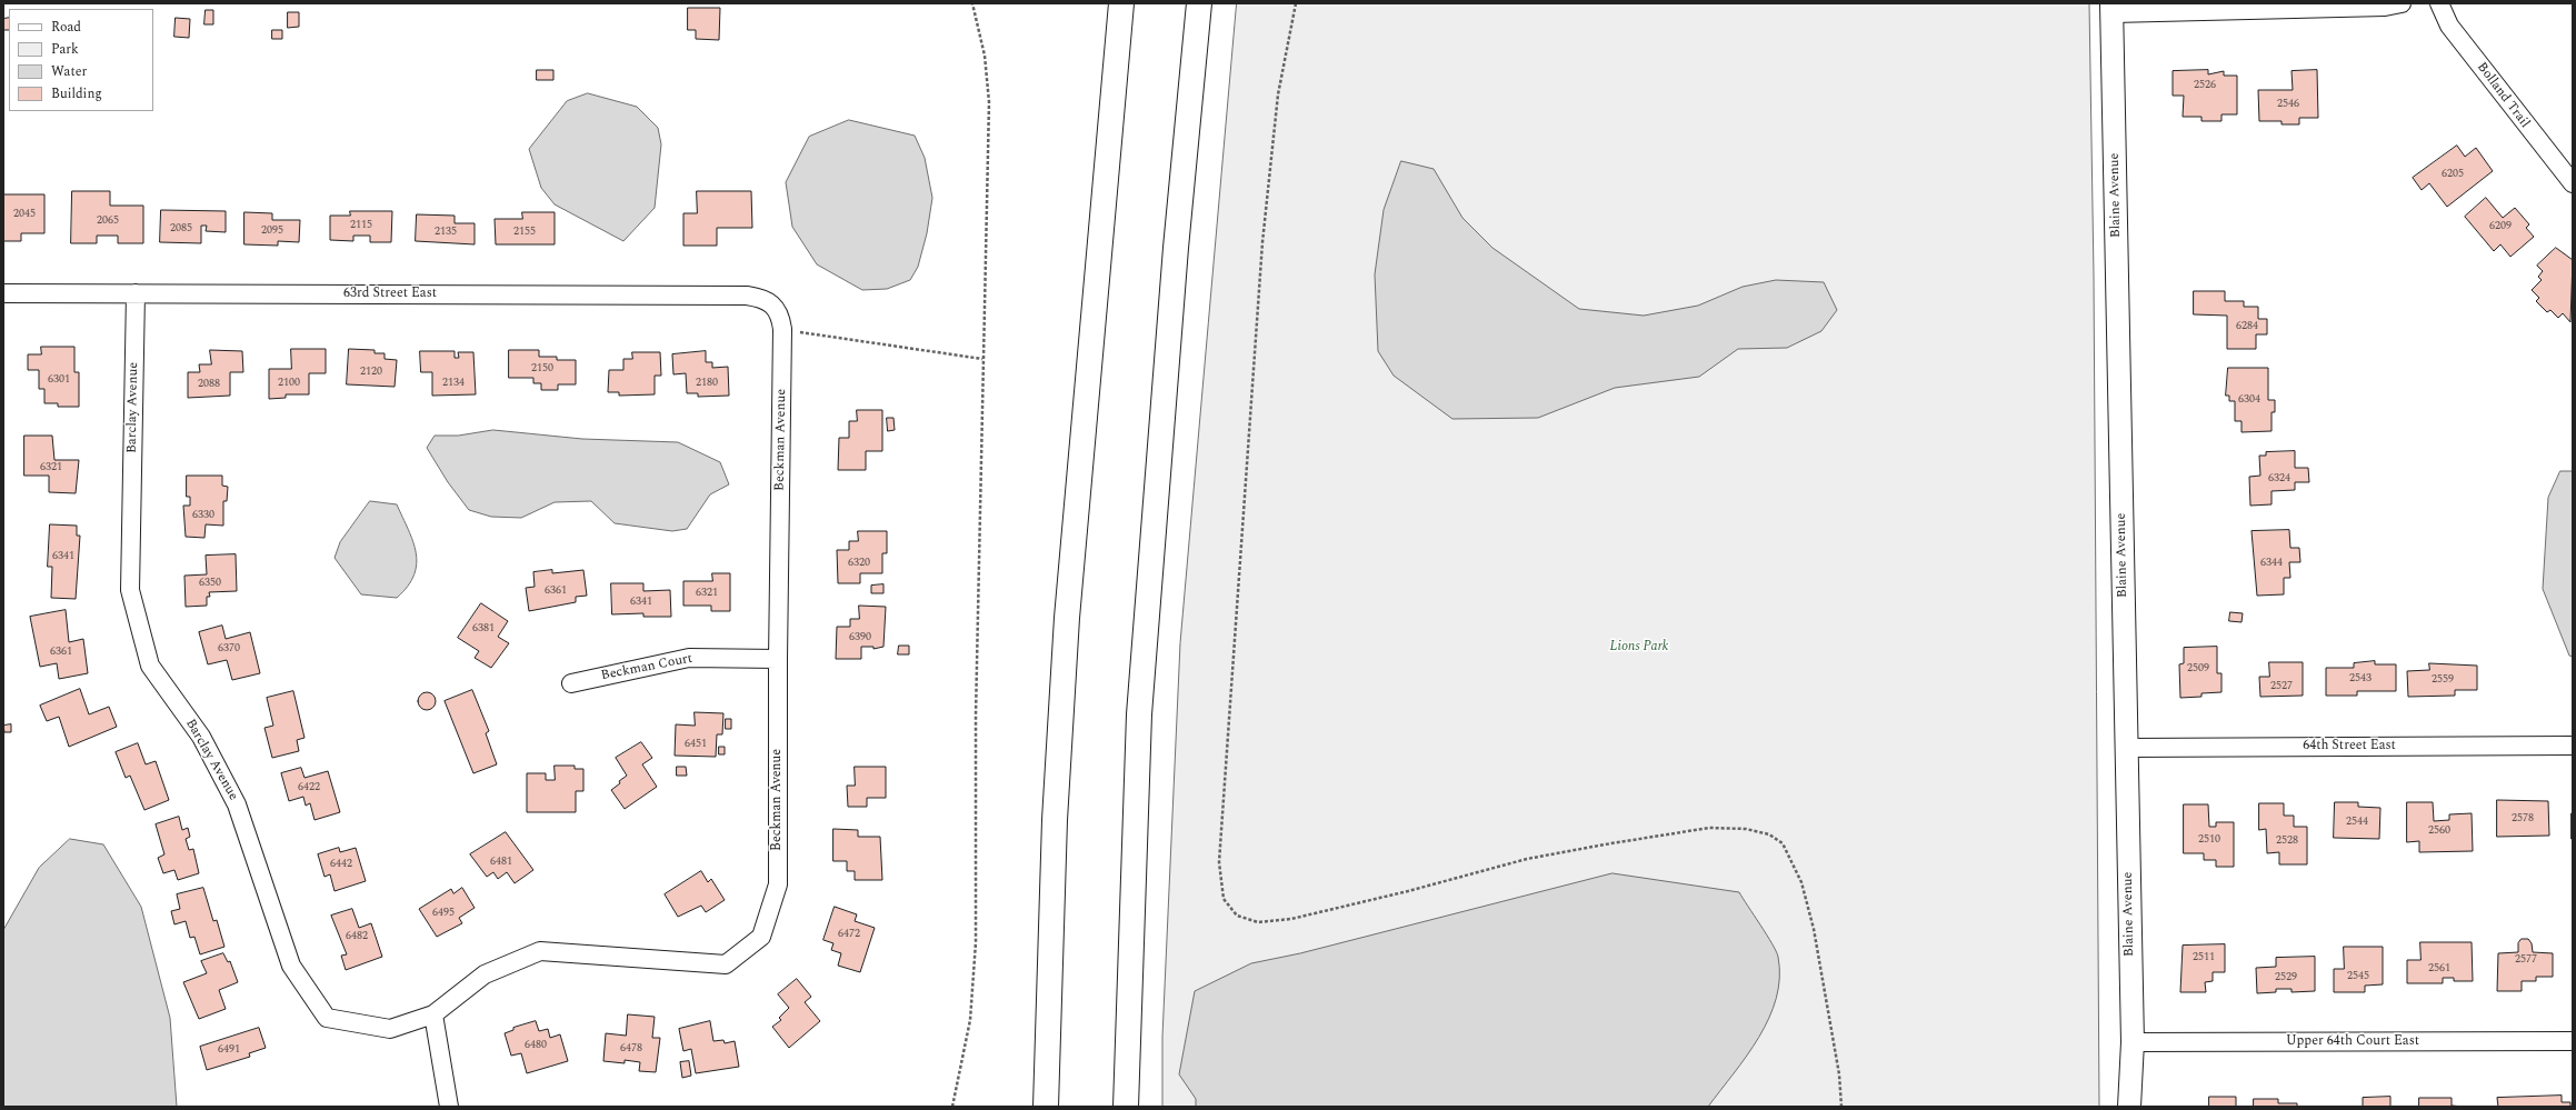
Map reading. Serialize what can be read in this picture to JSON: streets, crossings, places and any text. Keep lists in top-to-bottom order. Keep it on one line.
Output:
{"streets":{"street":["Bolland Trail","Blaine Avenue","63rd Street East","Barclay Avenue","Beckman Avenue","Beckman Court","64th Street East","Upper 64th Court East"]},"crossings":[["Blaine Avenue","64th Street East"],["Blaine Avenue","Upper 64th Court East"],["63rd Street East","Barclay Avenue"],["63rd Street East","Beckman Avenue"],["Barclay Avenue","Beckman Avenue"],["Beckman Avenue","Beckman Court"]],"parks":["Lions Park"],"house_numbers":["2526","2546","6205","2045","2065","2115","6209","2085","2095","2135","2155","6284","2150","2120","6301","2100","2134","2180","2088","6304","6321","6324","6330","6341","6320","6344","6350","6361","6321","6341","6381","6390","6370","6361","2509","2543","2559","2527","6451","6422","2578","2544","2560","2510","2528","6481","6442","6495","6472","6482","2511","2577","2561","2545","2529","6480","6478","6491"],"legend":["Road","Park","Water","Building"]}
